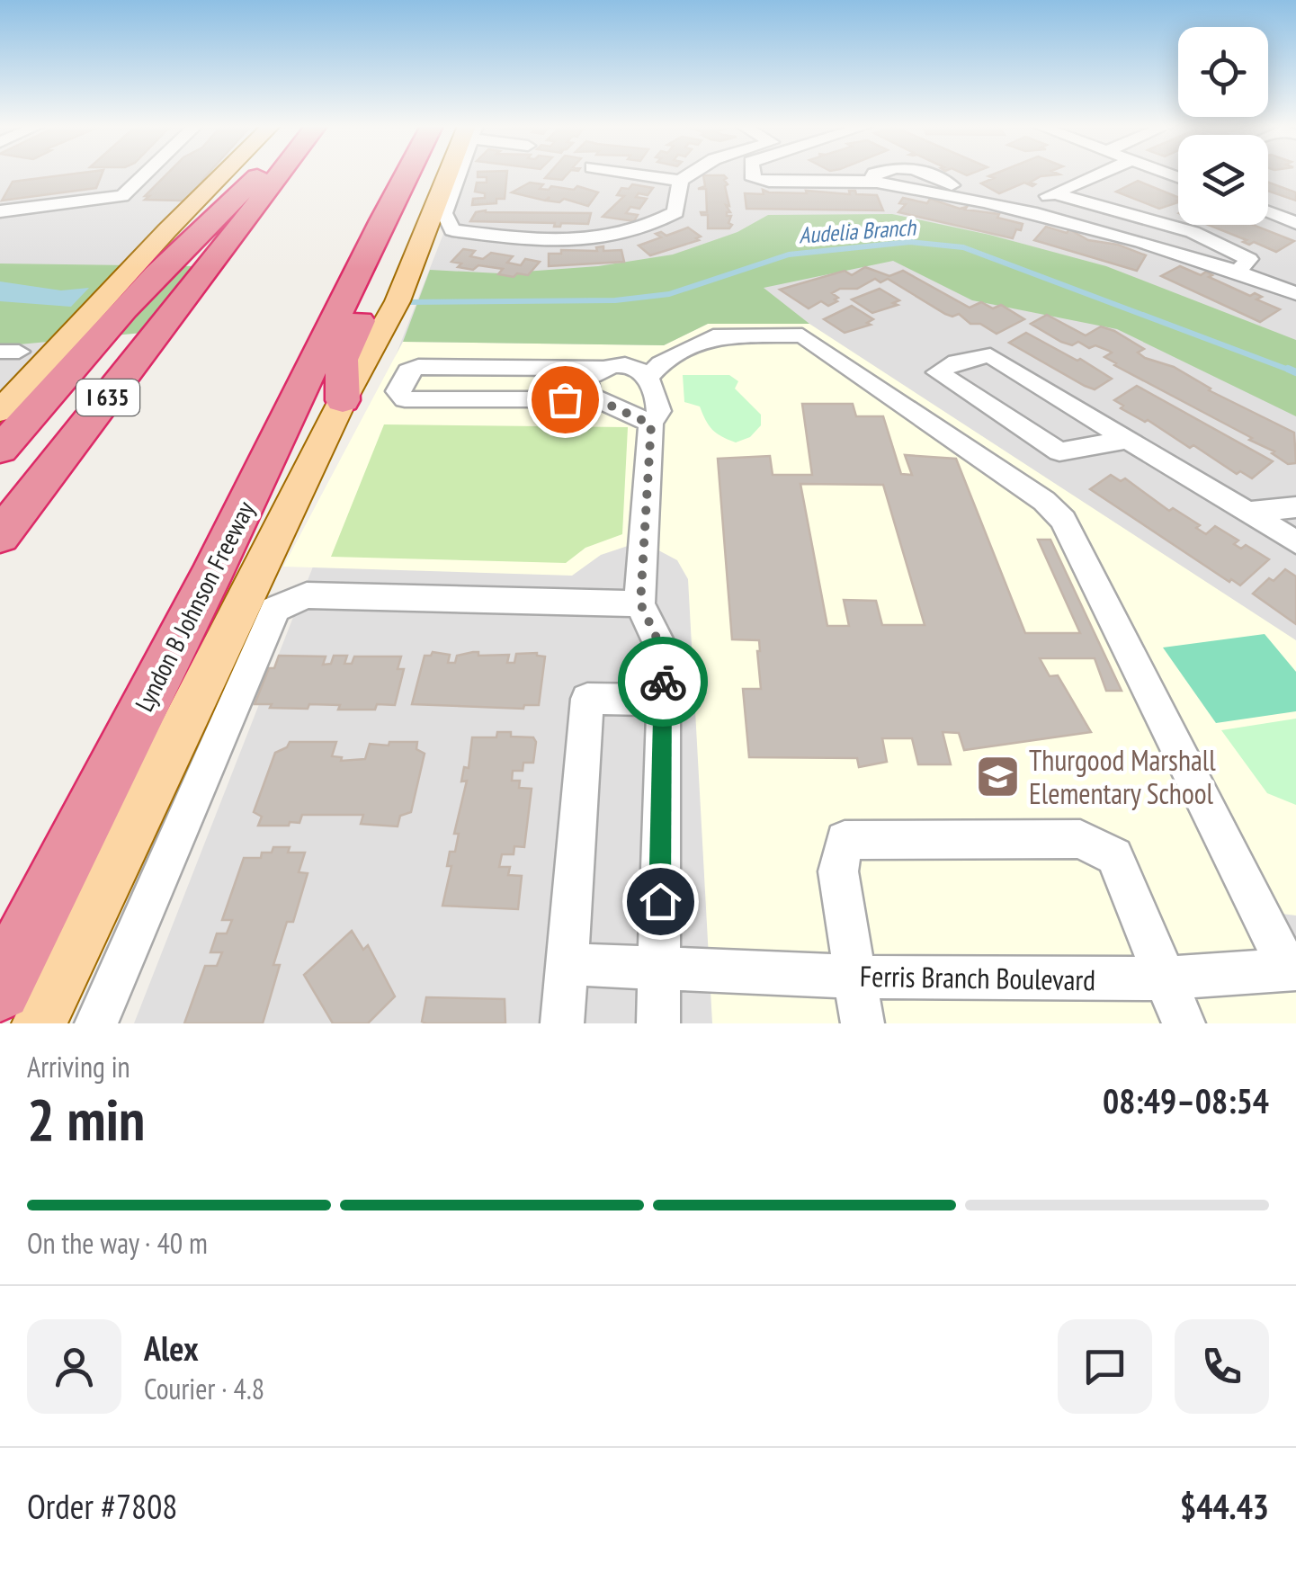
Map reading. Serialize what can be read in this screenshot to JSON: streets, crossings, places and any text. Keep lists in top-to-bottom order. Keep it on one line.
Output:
{"streets":{"highway":["I 635","Lyndon B Johnson Freeway"],"street":["Ferris Branch Boulevard"]},"water":["Audelia Branch"],"places":{"school or university":["Thurgood Marshall Elementary School"]},"page":{"heading":["2 min","Arriving in","08:49–08:54"],"panel":["Alex","Courier · 4.8","Order #7808","$44.43"],"bar":"On the way · 40 m"}}
